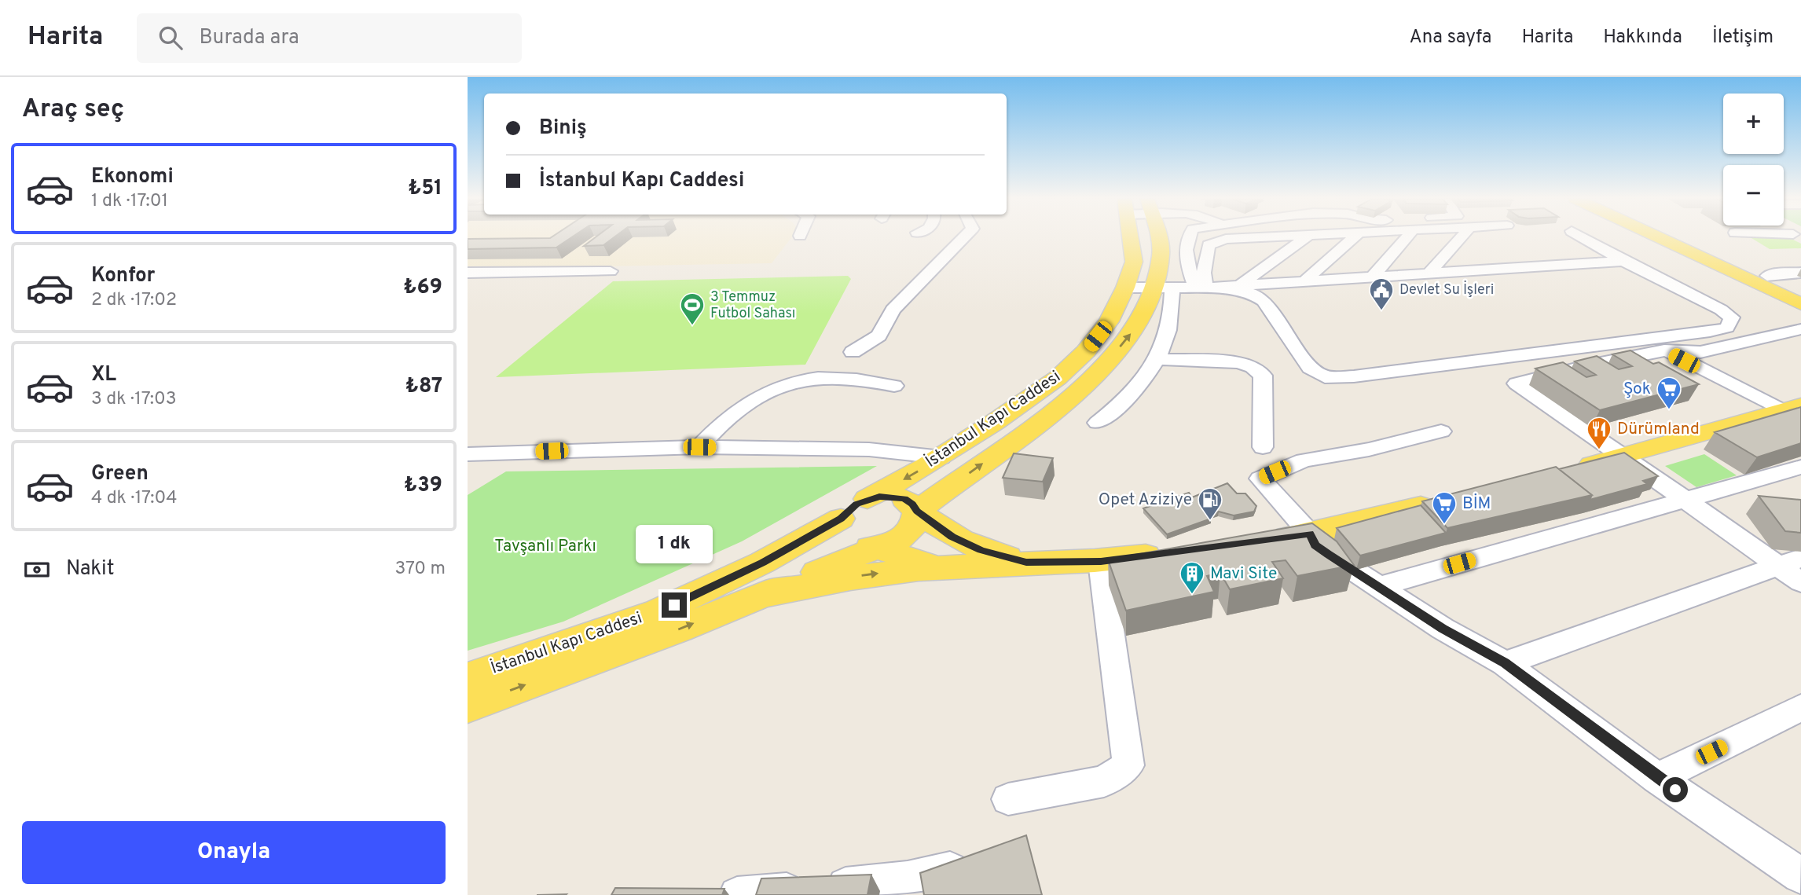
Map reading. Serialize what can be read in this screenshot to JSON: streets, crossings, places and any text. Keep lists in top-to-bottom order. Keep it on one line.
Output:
{"streets":{"main road":["İstanbul Kapı Caddesi"]},"parks":["Tavşanlı Parkı"],"places":{"public building":["Devlet Su İşleri"],"sports":["3 Temmuz Futbol Sahası"],"supermarket":["Şok","BİM"],"restaurant":["Dürümland"],"fuel station":["Opet Aziziye"],"building":["Mavi Site"]},"page":{"header":"Harita","search":"Burada ara","nav":["Ana sayfa","Harita","Hakkında","İletişim"],"heading":"Araç seç","map_buttons":["+","−"],"banner":["Biniş","İstanbul Kapı Caddesi"],"list":[{"name":"Ekonomi","note":"1 dk · 17:01","value":"₺51"},{"name":"Konfor","note":"2 dk · 17:02","value":"₺69"},{"name":"XL","note":"3 dk · 17:03","value":"₺87"},{"name":"Green","note":"4 dk · 17:04","value":"₺39"}],"bubble":"1 dk","pay":["Nakit","370 m"],"buttons":"Onayla"}}
